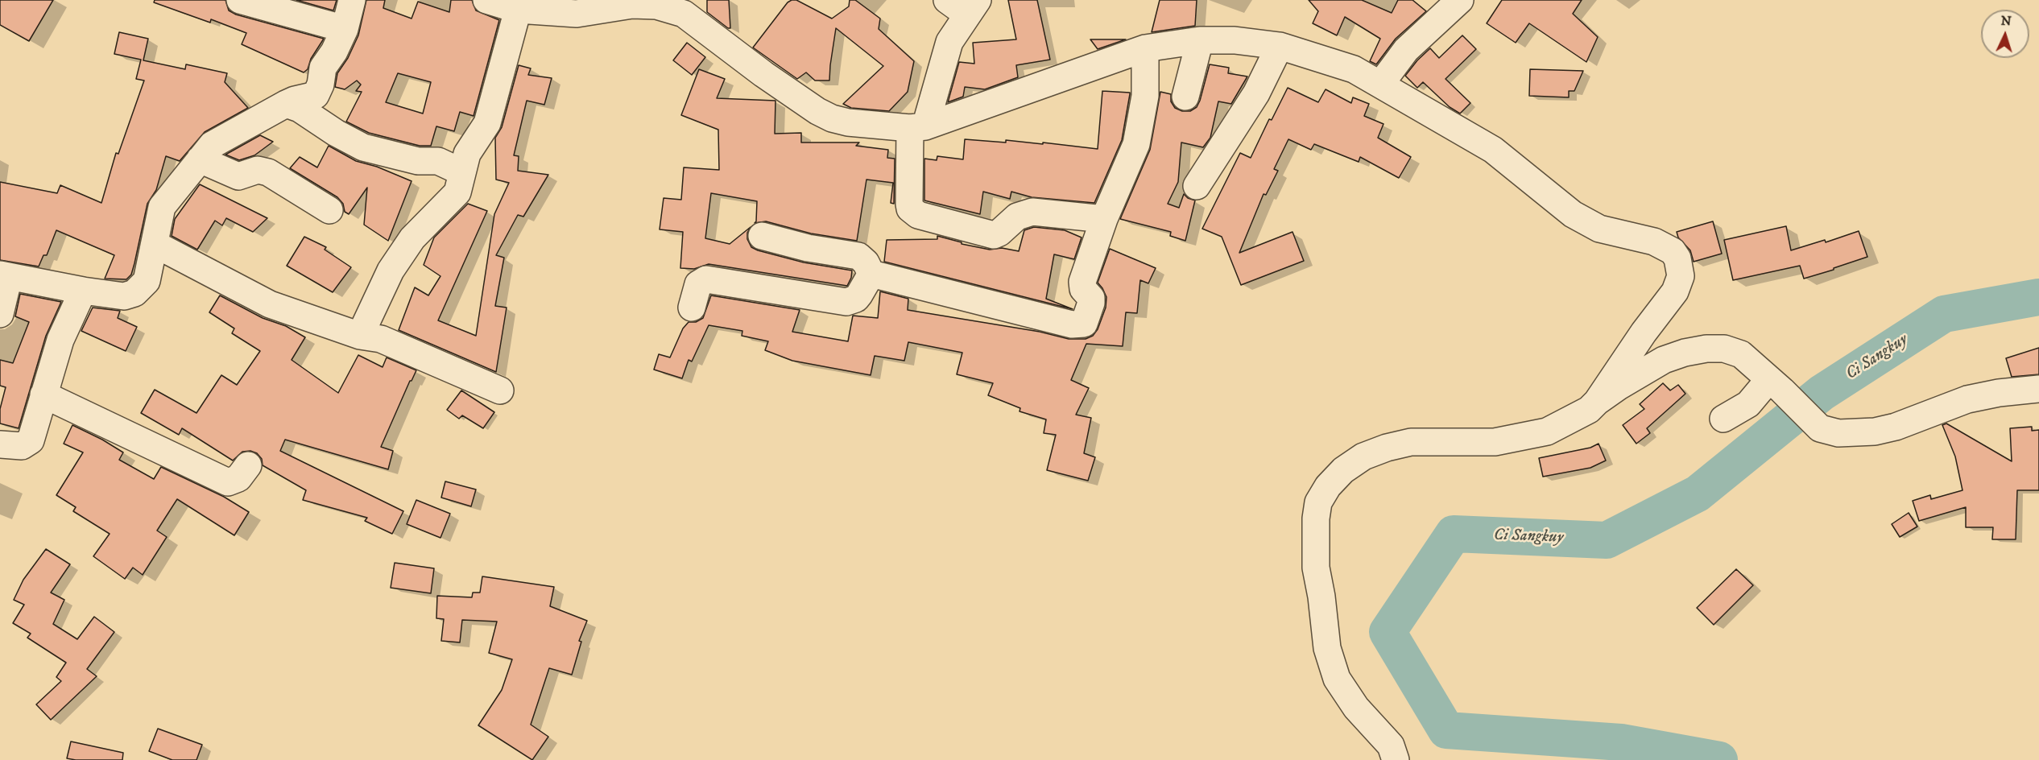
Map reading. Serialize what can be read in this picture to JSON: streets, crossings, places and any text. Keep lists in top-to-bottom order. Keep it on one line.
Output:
{"water":["Ci Sangkuy"],"north":"top"}
